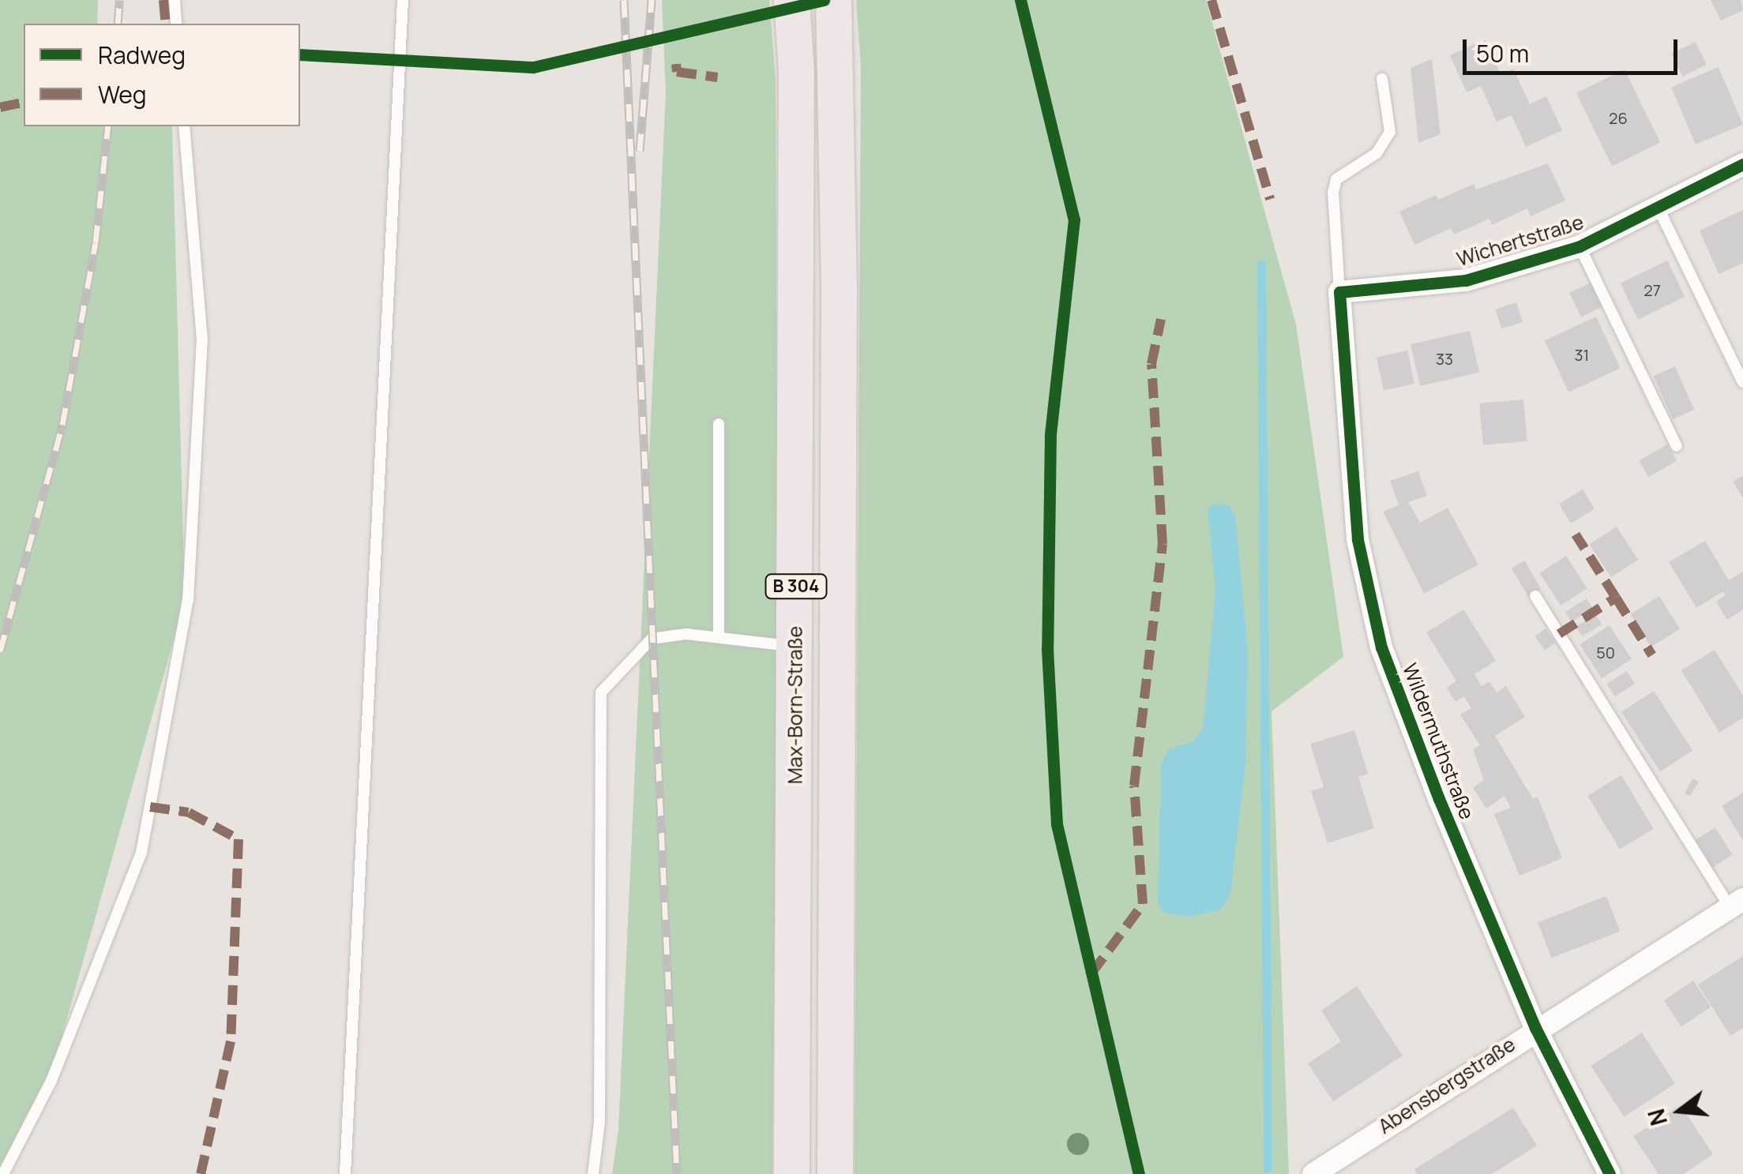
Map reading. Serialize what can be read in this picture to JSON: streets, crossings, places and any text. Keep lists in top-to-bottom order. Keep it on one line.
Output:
{"streets":{"main road":["B 304","Max-Born-Straße"],"street":["Wichertstraße","Wildermuthstraße","Abensbergstraße"]},"crossings":[["Wichertstraße","Wildermuthstraße"],["Wildermuthstraße","Abensbergstraße"]],"house_numbers":["26","27","31","33","50"],"legend":["Radweg","Weg"],"scale_bar":"50 m","north":"left"}
